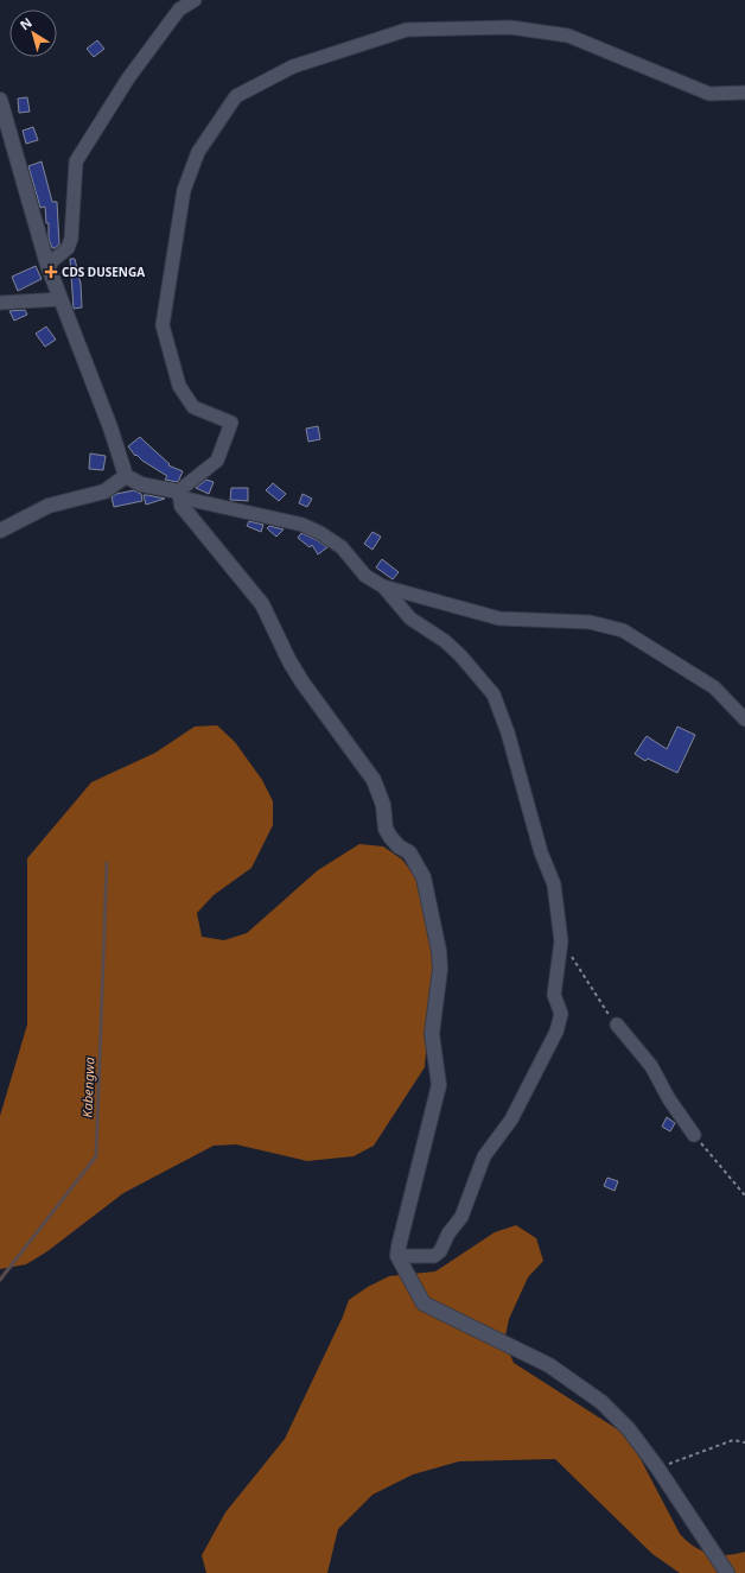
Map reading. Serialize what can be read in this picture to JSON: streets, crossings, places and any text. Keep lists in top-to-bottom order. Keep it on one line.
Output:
{"water":["Kabengwa"],"places":{"health":["CDS DUSENGA"]},"north":"top left"}
